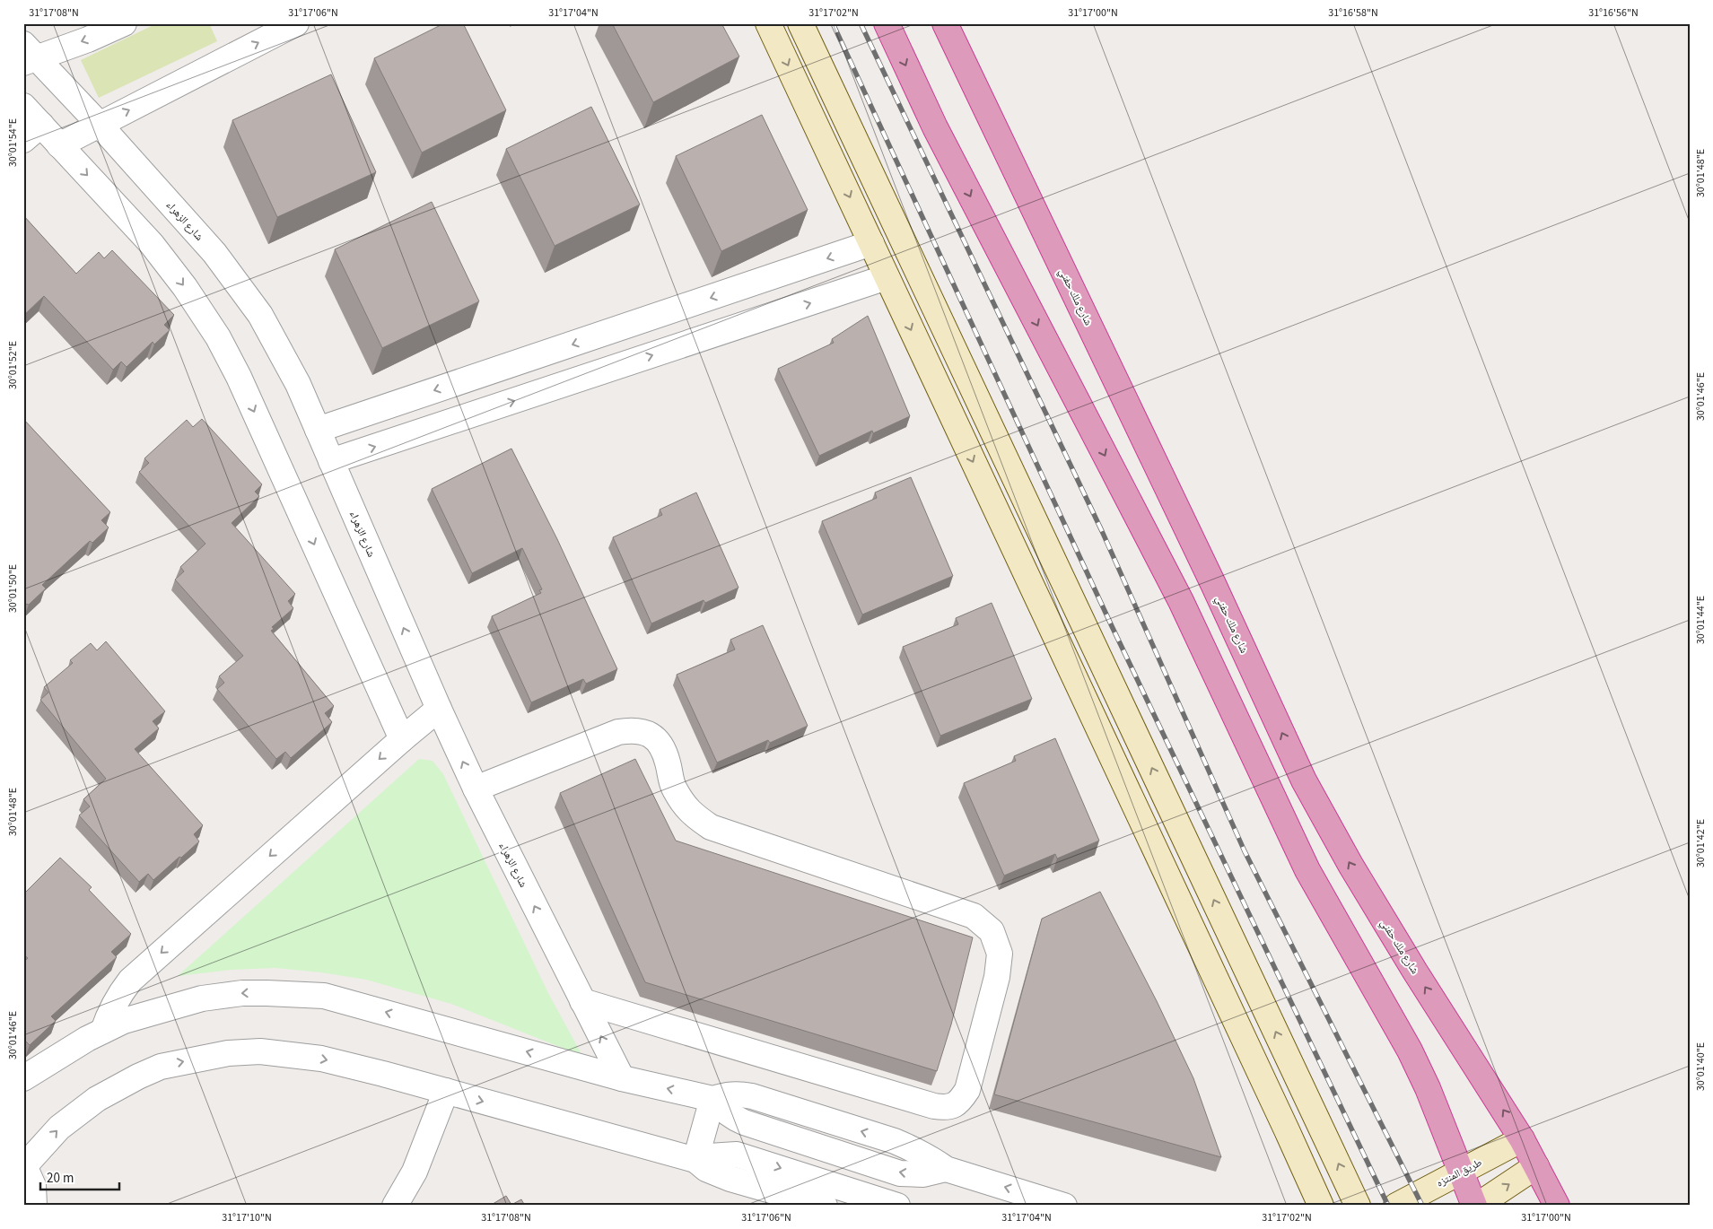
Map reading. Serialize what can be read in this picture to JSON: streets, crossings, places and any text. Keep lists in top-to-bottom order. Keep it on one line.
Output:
{"streets":{"highway":["شارع ملك حفني"],"street":["شارع الزهراء","طريق المنتزه"]},"crossings":[["شارع ملك حفني","طريق المنتزه"]],"scale_bar":"20 m","coordinates":["31°17'08\"N","31°17'06\"N","31°17'04\"N","31°17'02\"N","31°17'00\"N","31°16'58\"N","31°16'56\"N","30°01'54\"E","30°01'48\"E","30°01'52\"E","30°01'46\"E","30°01'50\"E","30°01'44\"E","30°01'42\"E","30°01'40\"E","31°17'10\"N"]}
